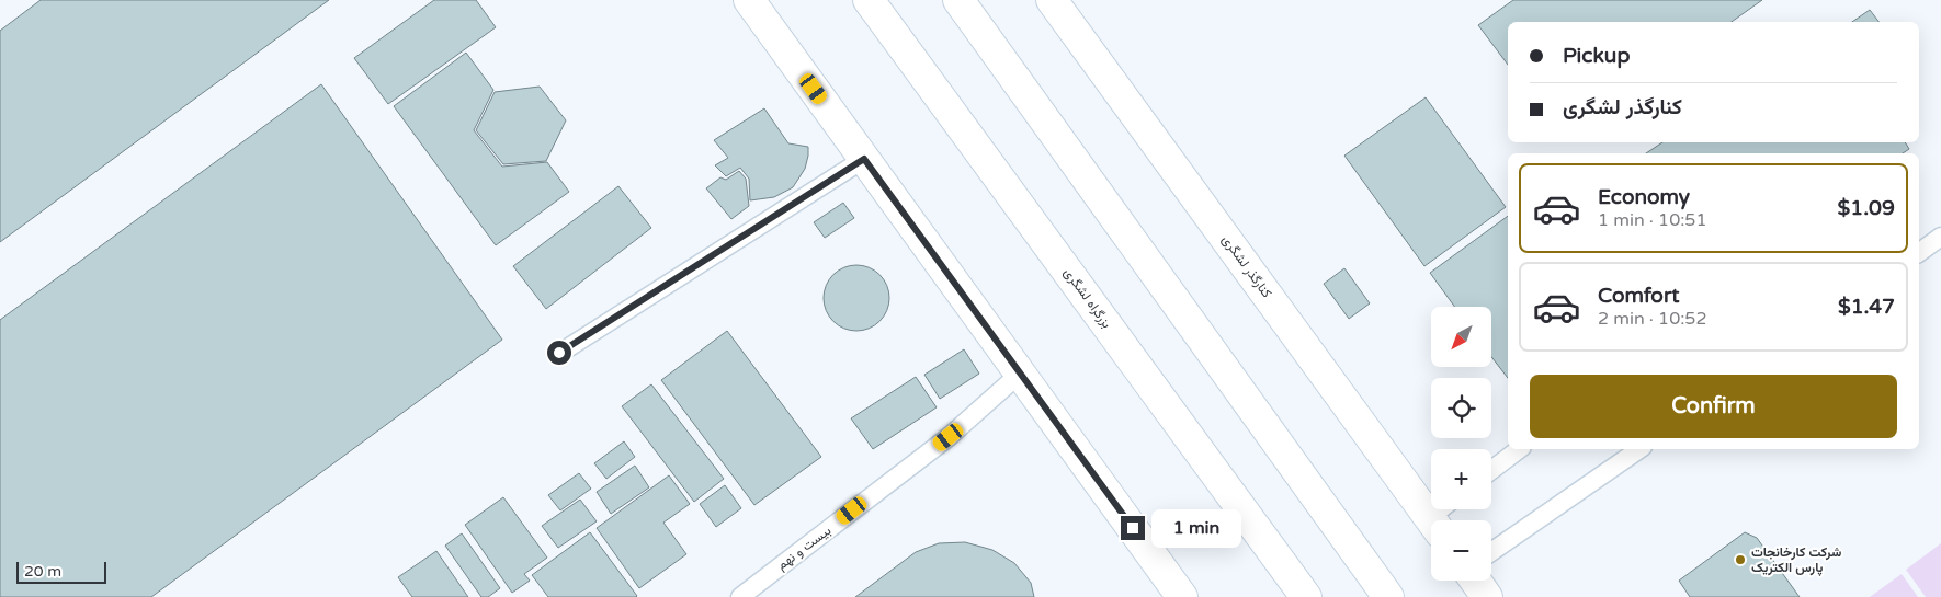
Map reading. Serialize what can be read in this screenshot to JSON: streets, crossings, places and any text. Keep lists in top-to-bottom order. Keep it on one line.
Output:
{"streets":{"main road":["کنارگذر لشگری","بزرگراه لشگری"],"lane":["بیست و نهم"]},"places":["شرکت کارخانجات پارس الکتریک"],"scale_bar":"20 m","north":"bottom left","page":{"banner":["Pickup","کنارگذر لشگری"],"list":[{"name":"Economy","note":"1 min · 10:51","value":"$1.09"},{"name":"Comfort","note":"2 min · 10:52","value":"$1.47"}],"map_buttons":["+","−"],"buttons":"Confirm","bubble":"1 min","scale":"20 m"}}
